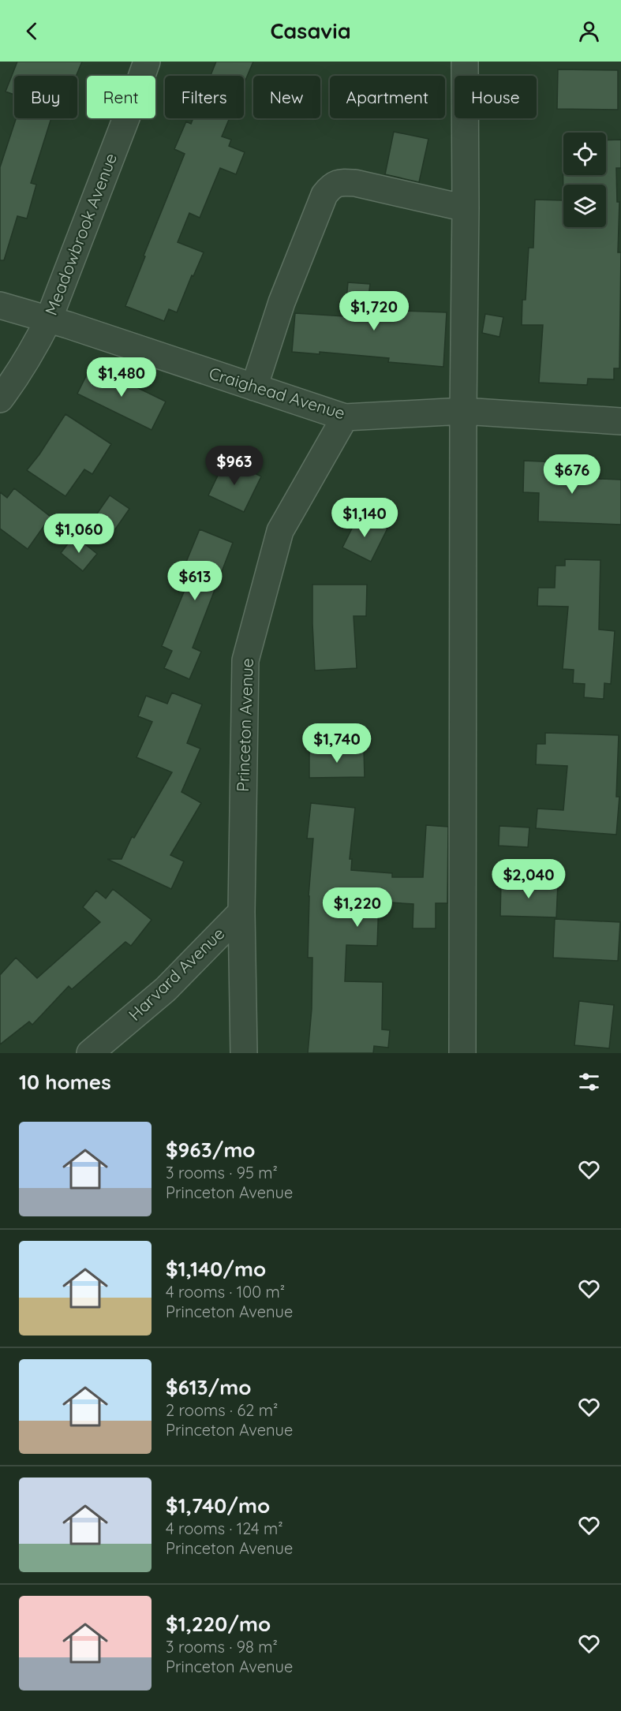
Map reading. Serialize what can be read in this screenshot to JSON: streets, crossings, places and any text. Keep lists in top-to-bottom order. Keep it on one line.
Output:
{"streets":{"street":["Meadowbrook Avenue","Craighead Avenue","Princeton Avenue","Harvard Avenue"]},"crossings":[["Meadowbrook Avenue","Craighead Avenue"],["Craighead Avenue","Princeton Avenue"],["Princeton Avenue","Harvard Avenue"]],"page":{"header":"Casavia","chip":["Buy","Rent","Filters","New","Apartment","House"],"price":["$1,720","$1,480","$963","$676","$1,140","$1,060","$613","$1,740","$2,040","$1,220"],"heading":"10 homes","list":[{"name":"$963/mo","note":"3 rooms · 95 m² · Princeton Avenue"},{"name":"$1,140/mo","note":"4 rooms · 100 m² · Princeton Avenue"},{"name":"$613/mo","note":"2 rooms · 62 m² · Princeton Avenue"},{"name":"$1,740/mo","note":"4 rooms · 124 m² · Princeton Avenue"},{"name":"$1,220/mo","note":"3 rooms · 98 m² · Princeton Avenue"}]}}
